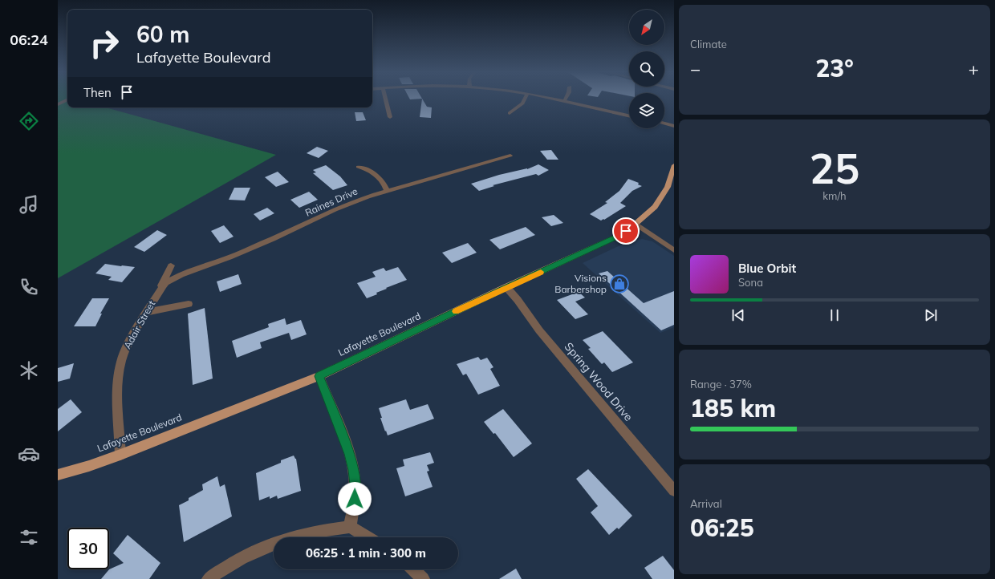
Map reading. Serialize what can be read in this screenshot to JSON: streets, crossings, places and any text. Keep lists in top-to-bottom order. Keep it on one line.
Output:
{"streets":{"main road":["Lafayette Boulevard"],"street":["Raines Drive","Adair Street","Spring Wood Drive"]},"crossings":[["Raines Drive","Adair Street"],["Adair Street","Lafayette Boulevard"],["Lafayette Boulevard","Spring Wood Drive"]],"places":{"shop":["Visions Barbershop"]},"north":"bottom left","page":{"tabs":"06:24","tile":["Climate",["25","km/h"],["Range · 37%","185 km"],["Arrival","06:25"]],"turn":["60 m","Lafayette Boulevard"],"heat":["−","23°","+"],"then":"Then","song":["Blue Orbit","Sona"],"limit":"30","trip":"06:25 · 1 min · 300 m"}}
